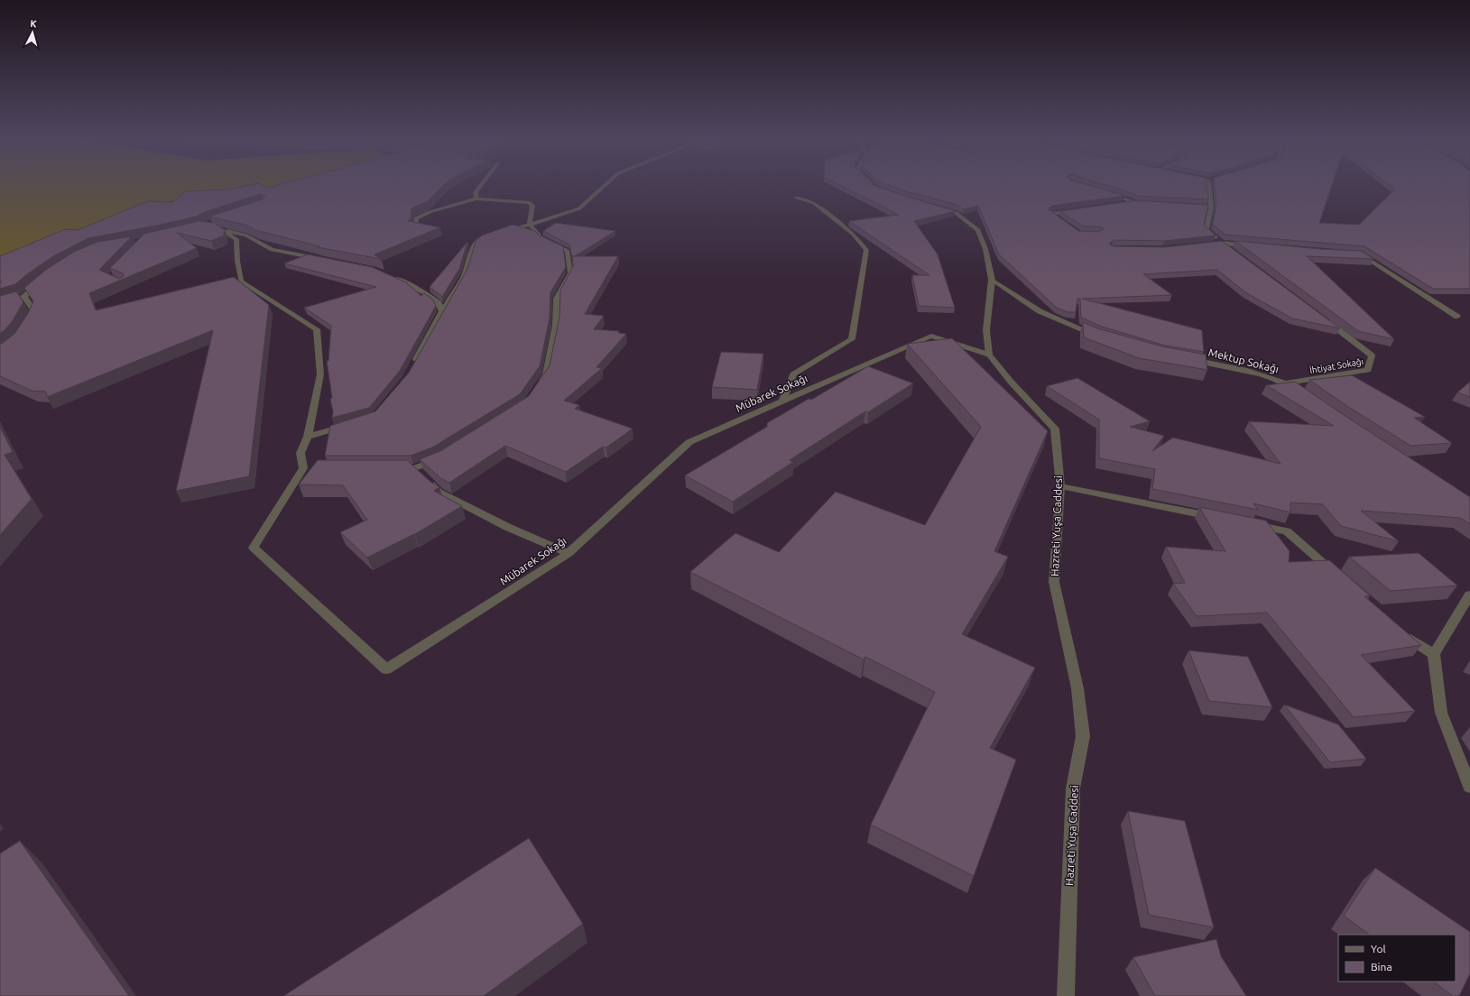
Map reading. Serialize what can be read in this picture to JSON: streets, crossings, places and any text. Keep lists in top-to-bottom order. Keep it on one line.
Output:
{"streets":{"street":["Mektup Sokağı","İhtiyat Sokağı","Mübarek Sokağı","Hazreti Yuşa Caddesi"]},"crossings":[["Mektup Sokağı","İhtiyat Sokağı"],["Mübarek Sokağı","Hazreti Yuşa Caddesi"]],"legend":["Yol","Bina"],"north":"top"}
